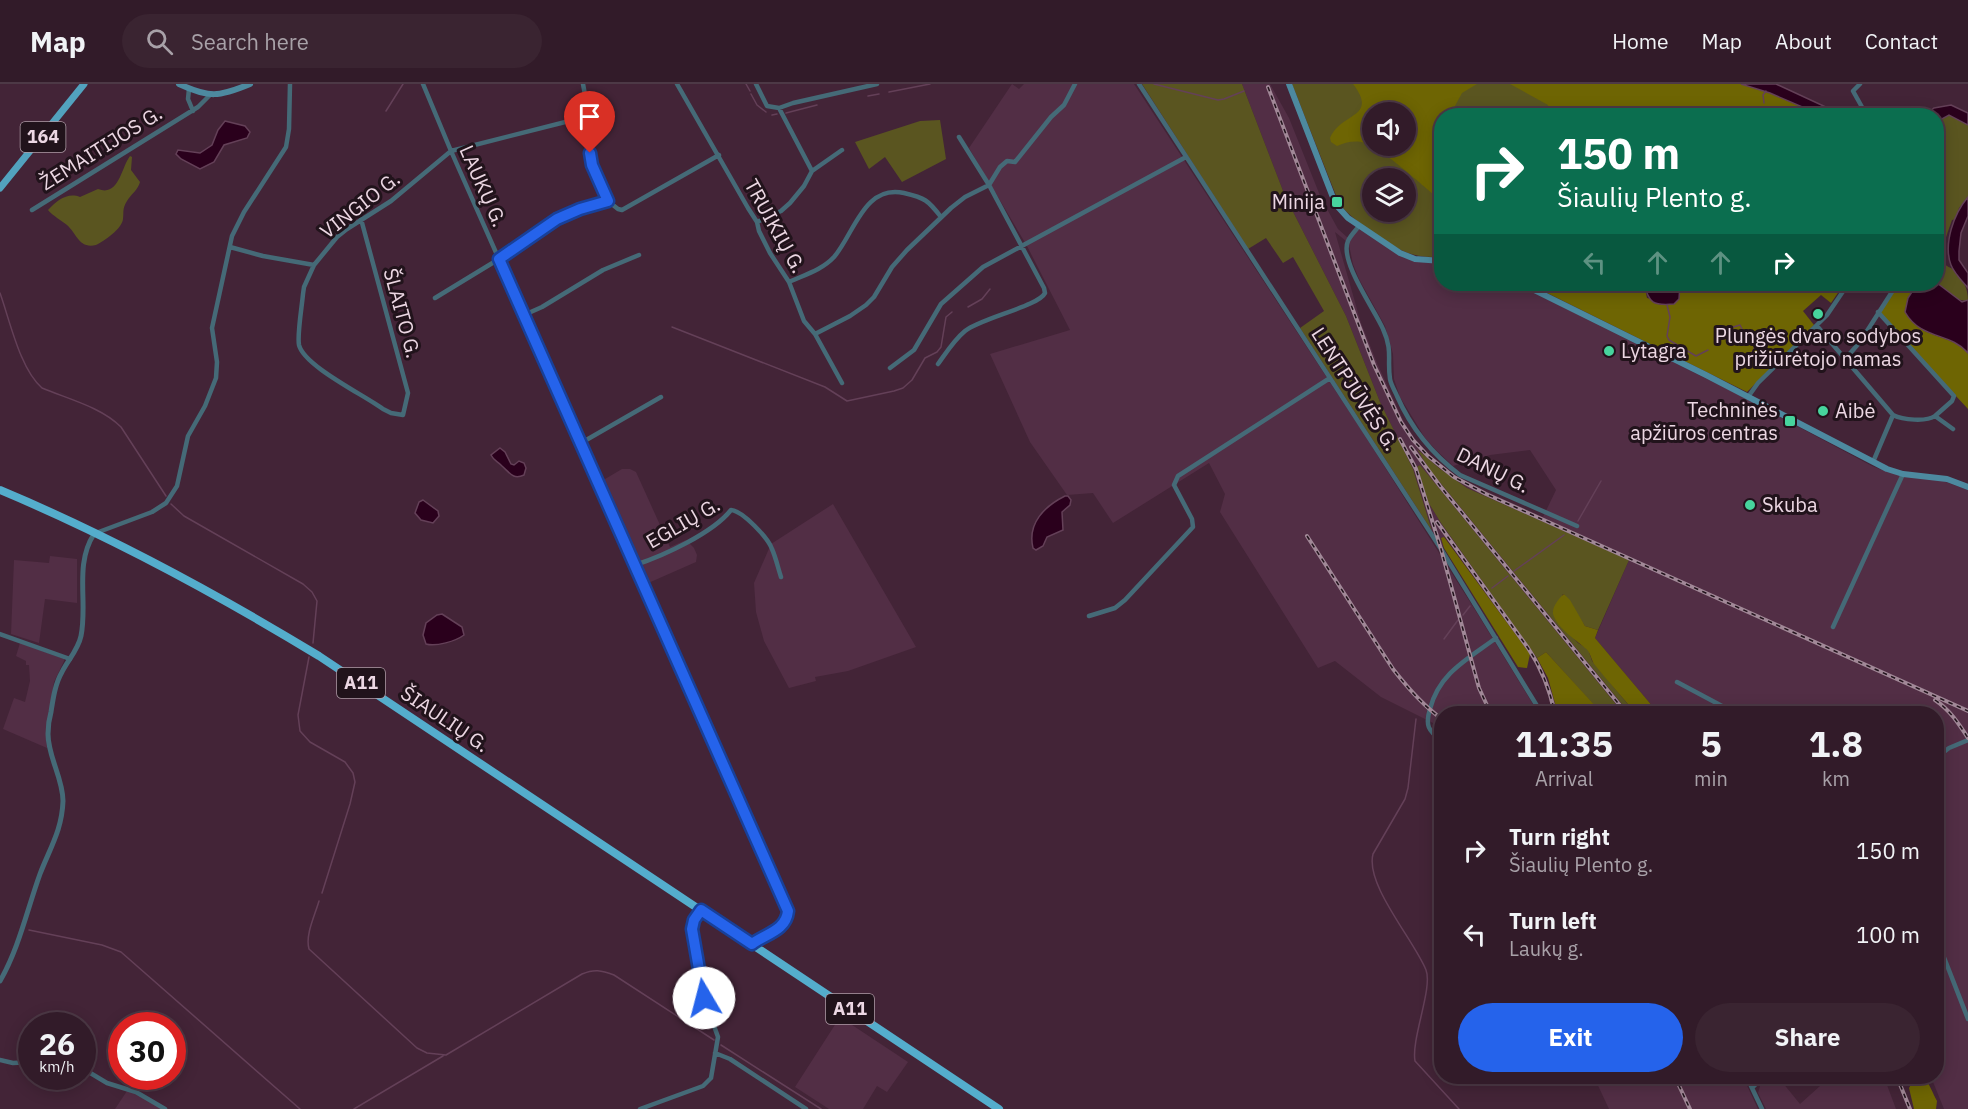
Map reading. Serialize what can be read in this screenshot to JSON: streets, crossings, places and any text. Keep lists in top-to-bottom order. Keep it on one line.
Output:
{"streets":{"highway":["A11","ŠIAULIŲ G."],"main road":["164"],"street":["ŽEMAITIJOS G.","LAUKŲ G.","VINGIO G.","TRUIKIŲ G.","ŠLAITO G.","LENTPJŪVĖS G.","DANŲ G.","EGLIŲ G."]},"crossings":[["LAUKŲ G.","VINGIO G."],["LAUKŲ G.","EGLIŲ G."],["LAUKŲ G.","A11"],["VINGIO G.","ŠLAITO G."],["A11","ŠIAULIŲ G."]],"places":{"transit":["Minija","Techninės apžiūros centras"],"other":["Plungės dvaro sodybos prižiūrėtojo namas","Lytagra","Aibė","Skuba"]},"page":{"header":"Map","search":"Search here","nav":["Home","Map","About","Contact"],"turn":["150 m","Šiaulių Plento g."],"eta":["11:35","Arrival","5","min","1.8","km"],"list":[{"name":"Turn right","note":"Šiaulių Plento g.","value":"150 m"},{"name":"Turn left","note":"Laukų g.","value":"100 m"}],"buttons":["Exit","Share"],"speed":"26 km/h","limit":"30"}}
